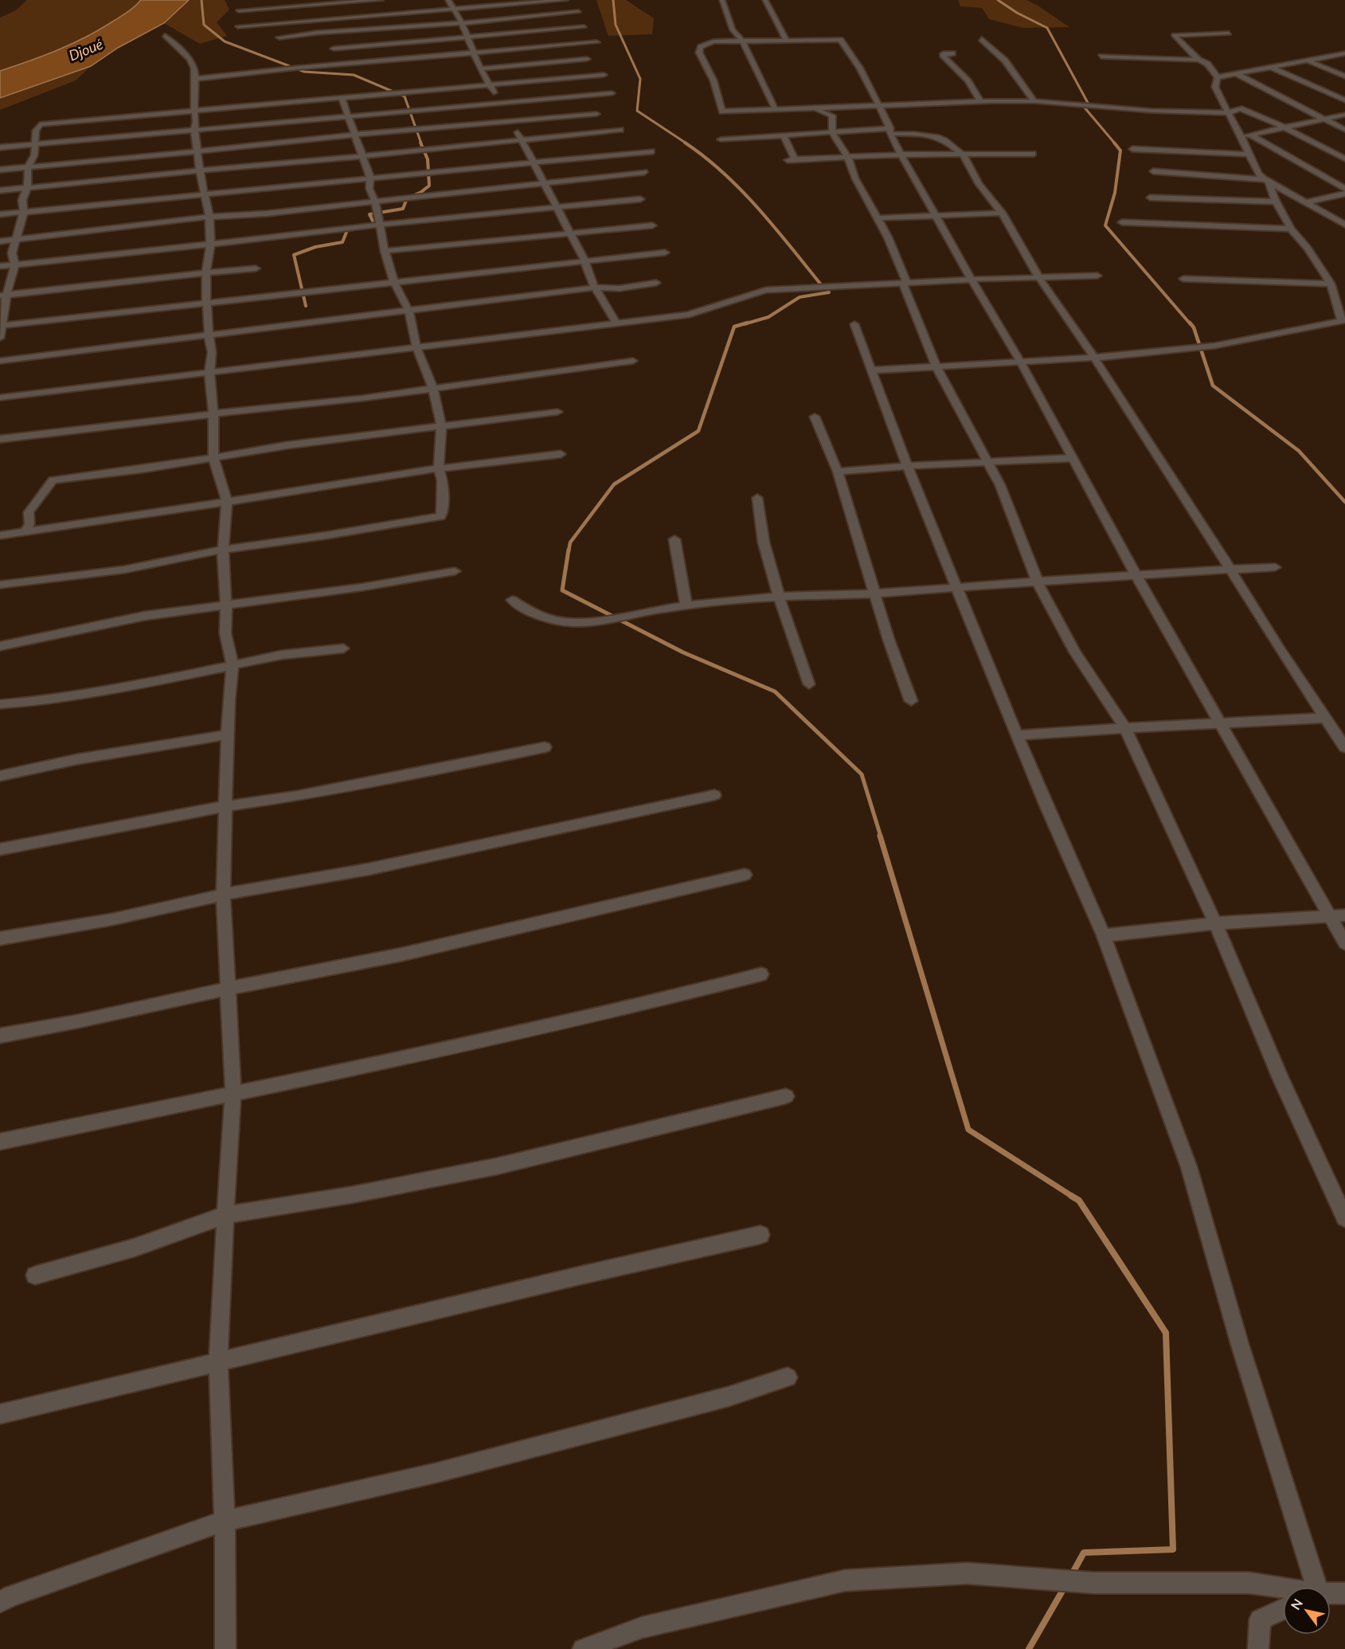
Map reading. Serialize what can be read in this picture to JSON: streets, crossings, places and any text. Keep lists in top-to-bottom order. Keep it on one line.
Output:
{"water":["Djoué"],"north":"top left"}
